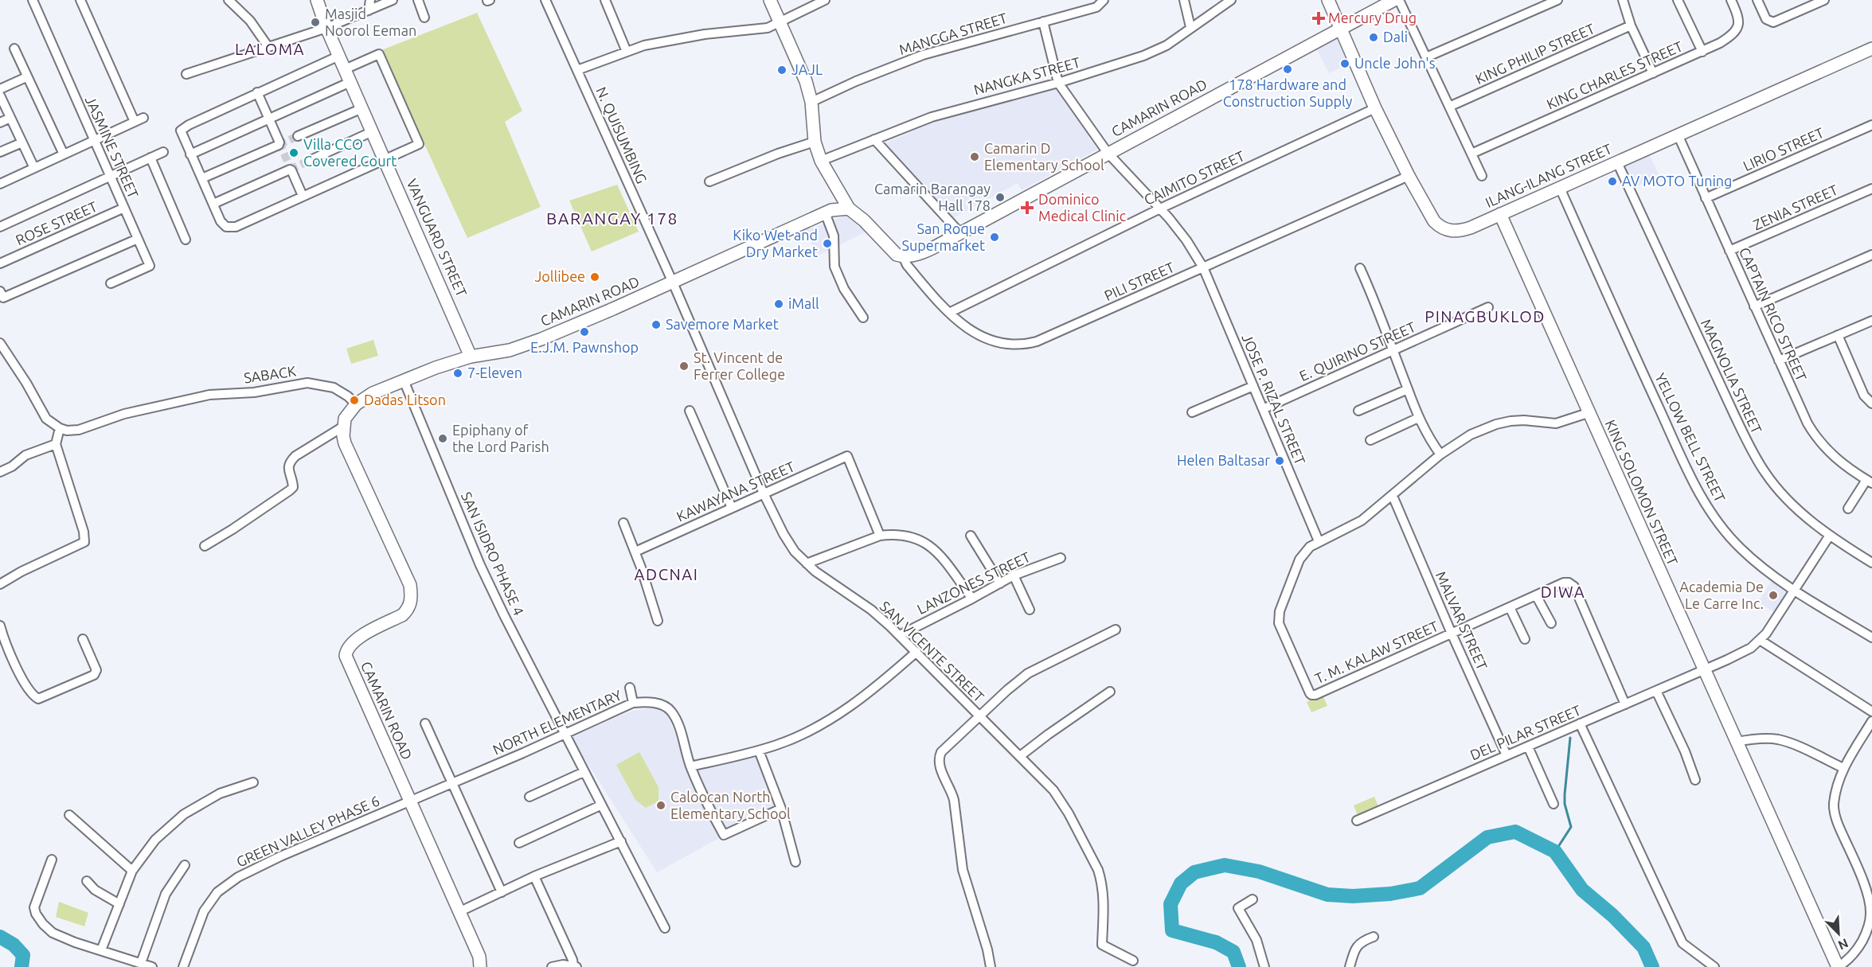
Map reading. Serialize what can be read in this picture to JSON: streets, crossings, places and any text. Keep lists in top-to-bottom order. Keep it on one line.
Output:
{"streets":{"main road":["CAMARIN ROAD","ILANG-ILANG STREET","VANGUARD STREET","KING SOLOMON STREET"],"street":["MANGGA STREET","KING PHILIP STREET","KING CHARLES STREET","NANGKA STREET","N. QUISUMBING","JASMINE STREET","LIRIO STREET","CAIMITO STREET","ZENIA STREET","ROSE STREET","PILI STREET","CAPTAIN RICO STREET","E. QUIRINO STREET","SABACK","MAGNOLIA STREET","JOSE P. RIZAL STREET","YELLOW BELL STREET","KAWAYANA STREET","SAN ISIDRO PHASE 4","LANZONES STREET","MALVAR STREET","SAN VICENTE STREET","T. M. KALAW STREET","NORTH ELEMENTARY","DEL PILAR STREET","GREEN VALLEY PHASE 6"]},"crossings":[["NANGKA STREET","JOSE P. RIZAL STREET"],["CAMARIN ROAD","N. QUISUMBING"],["CAMARIN ROAD","ILANG-ILANG STREET"],["CAMARIN ROAD","VANGUARD STREET"],["CAMARIN ROAD","PILI STREET"],["CAMARIN ROAD","SABACK"],["CAMARIN ROAD","JOSE P. RIZAL STREET"],["CAMARIN ROAD","SAN ISIDRO PHASE 4"],["CAMARIN ROAD","SAN VICENTE STREET"],["CAMARIN ROAD","NORTH ELEMENTARY"],["CAMARIN ROAD","GREEN VALLEY PHASE 6"],["N. QUISUMBING","SAN VICENTE STREET"],["JASMINE STREET","ROSE STREET"],["LIRIO STREET","CAPTAIN RICO STREET"],["ILANG-ILANG STREET","CAIMITO STREET"],["ILANG-ILANG STREET","PILI STREET"],["ILANG-ILANG STREET","CAPTAIN RICO STREET"],["ILANG-ILANG STREET","MAGNOLIA STREET"],["ILANG-ILANG STREET","YELLOW BELL STREET"],["ILANG-ILANG STREET","KING SOLOMON STREET"],["CAIMITO STREET","PILI STREET"],["CAIMITO STREET","JOSE P. RIZAL STREET"],["ZENIA STREET","CAPTAIN RICO STREET"],["PILI STREET","JOSE P. RIZAL STREET"],["E. QUIRINO STREET","JOSE P. RIZAL STREET"],["JOSE P. RIZAL STREET","T. M. KALAW STREET"],["KAWAYANA STREET","SAN VICENTE STREET"],["KING SOLOMON STREET","DEL PILAR STREET"],["SAN ISIDRO PHASE 4","NORTH ELEMENTARY"],["LANZONES STREET","SAN VICENTE STREET"],["MALVAR STREET","T. M. KALAW STREET"],["MALVAR STREET","DEL PILAR STREET"],["T. M. KALAW STREET","DEL PILAR STREET"],["NORTH ELEMENTARY","GREEN VALLEY PHASE 6"]],"districts":["LALOMA","BARANGAY 178","PINAGBUKLOD","ADCNAI","DIWA"],"places":{"health":["Mercury Drug","Dominico Medical Clinic"],"other":["Masjid Noorol Eeman","Dali","Uncle John's","178 Hardware and Construction Supply","JAJL","Villa CCO Covered Court","Camarin D Elementary School","AV MOTO Tuning","Camarin Barangay Hall 178","San Roque Supermarket","Kiko Wet and Dry Market","Jollibee","iMall","Savemore Market","E.J.M. Pawnshop","St. Vincent de Ferrer College","7-Eleven","Dadas Litson","Epiphany of the Lord Parish","Helen Baltasar","Academia De Le Carre Inc.","Caloocan North Elementary School"]},"north":"bottom right"}
